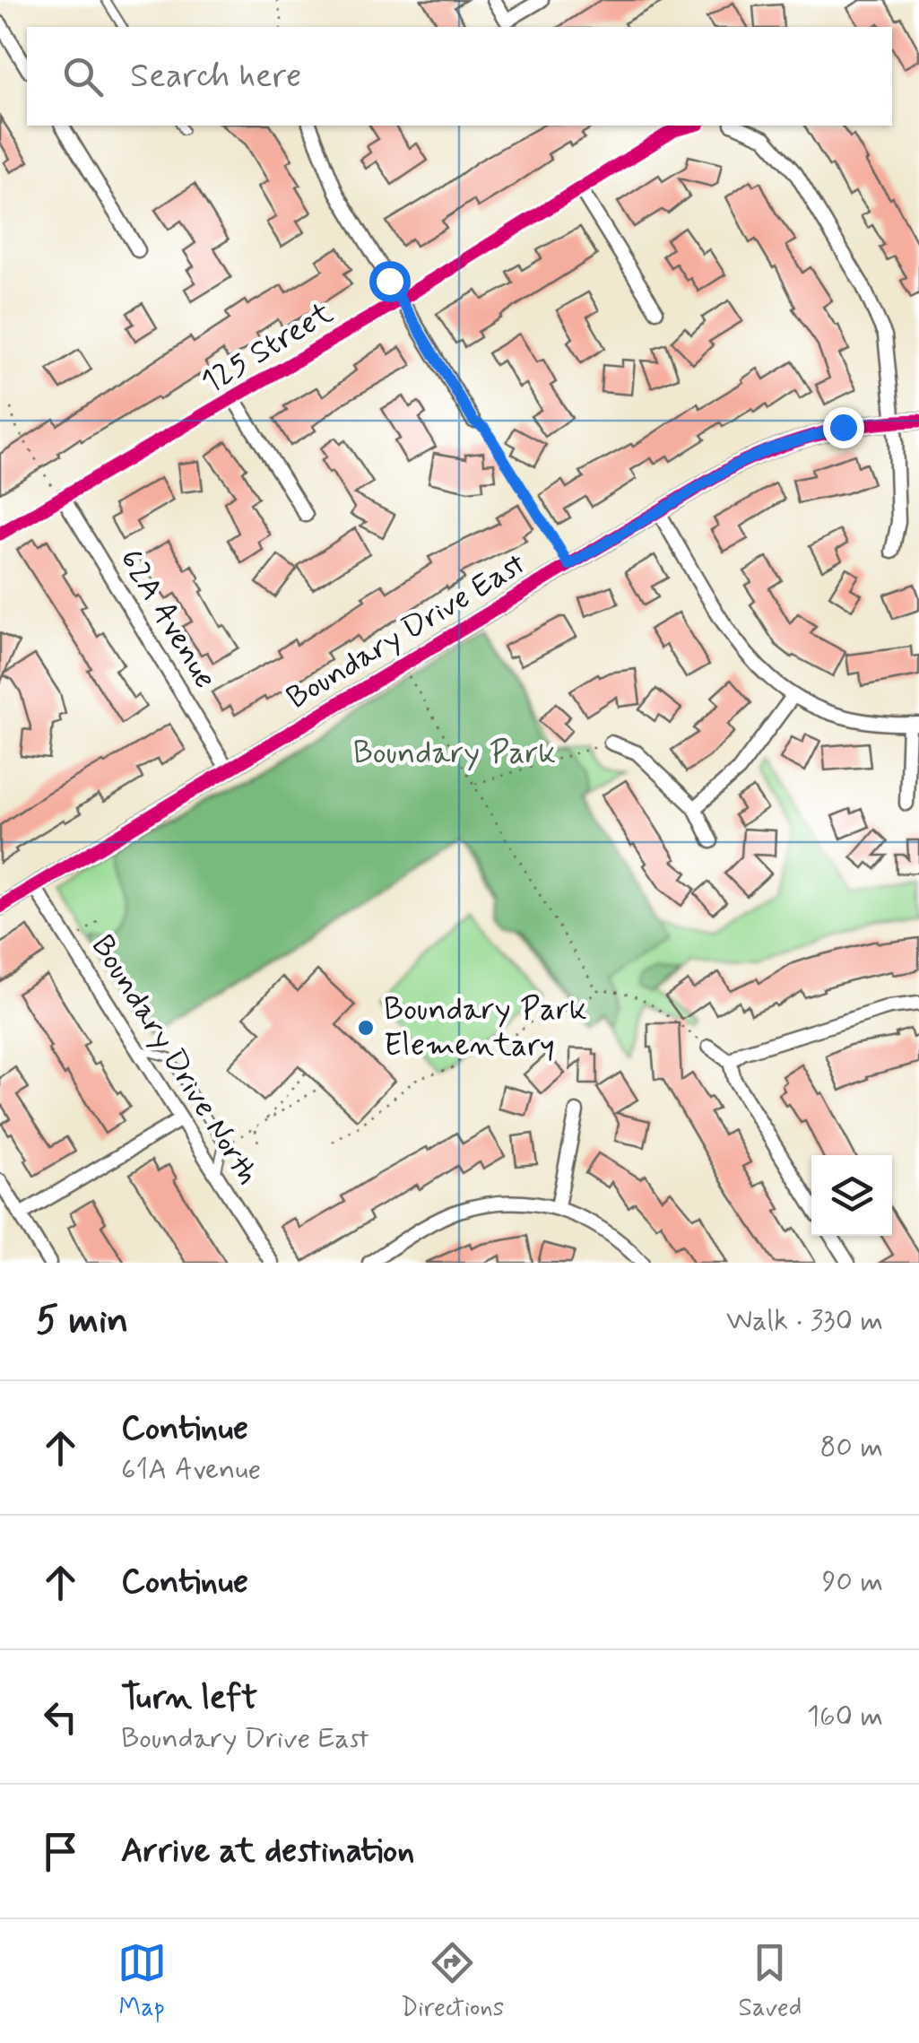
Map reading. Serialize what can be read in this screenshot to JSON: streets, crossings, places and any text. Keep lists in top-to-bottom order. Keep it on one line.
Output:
{"streets":{"street":["125 Street","62A Avenue","Boundary Drive East","Boundary Drive North"]},"crossings":[["125 Street","62A Avenue"],["62A Avenue","Boundary Drive East"],["Boundary Drive East","Boundary Drive North"]],"parks":["Boundary Park"],"places":["Boundary Park Elementary"],"page":{"search":"Search here","heading":["5 min","Walk · 330 m"],"list":[["Continue","61A Avenue","80 m"],["Continue","90 m"],["Turn left","Boundary Drive East","160 m"],"Arrive at destination"],"nav":["Map","Directions","Saved"]}}
